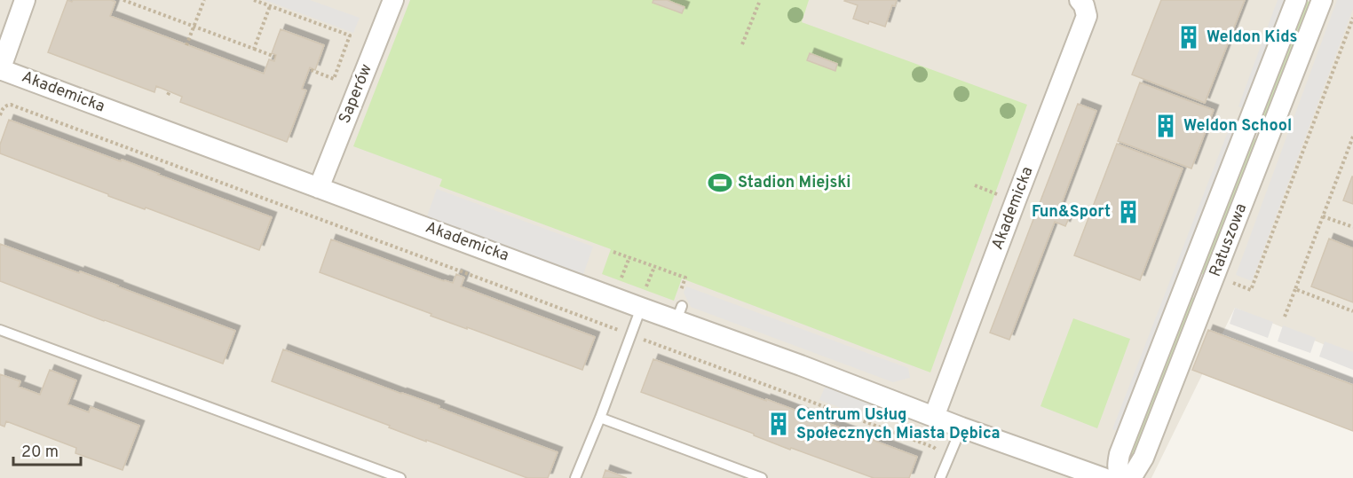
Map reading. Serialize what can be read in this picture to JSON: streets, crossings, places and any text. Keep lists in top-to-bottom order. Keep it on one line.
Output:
{"streets":{"street":["Akademicka","Saperów","Ratuszowa"]},"crossings":[["Akademicka","Saperów"]],"places":{"building":["Weldon Kids","Weldon School","Fun&Sport","Centrum Usług Społecznych Miasta Dębica"],"sports":["Stadion Miejski"]},"scale_bar":"20 m"}
